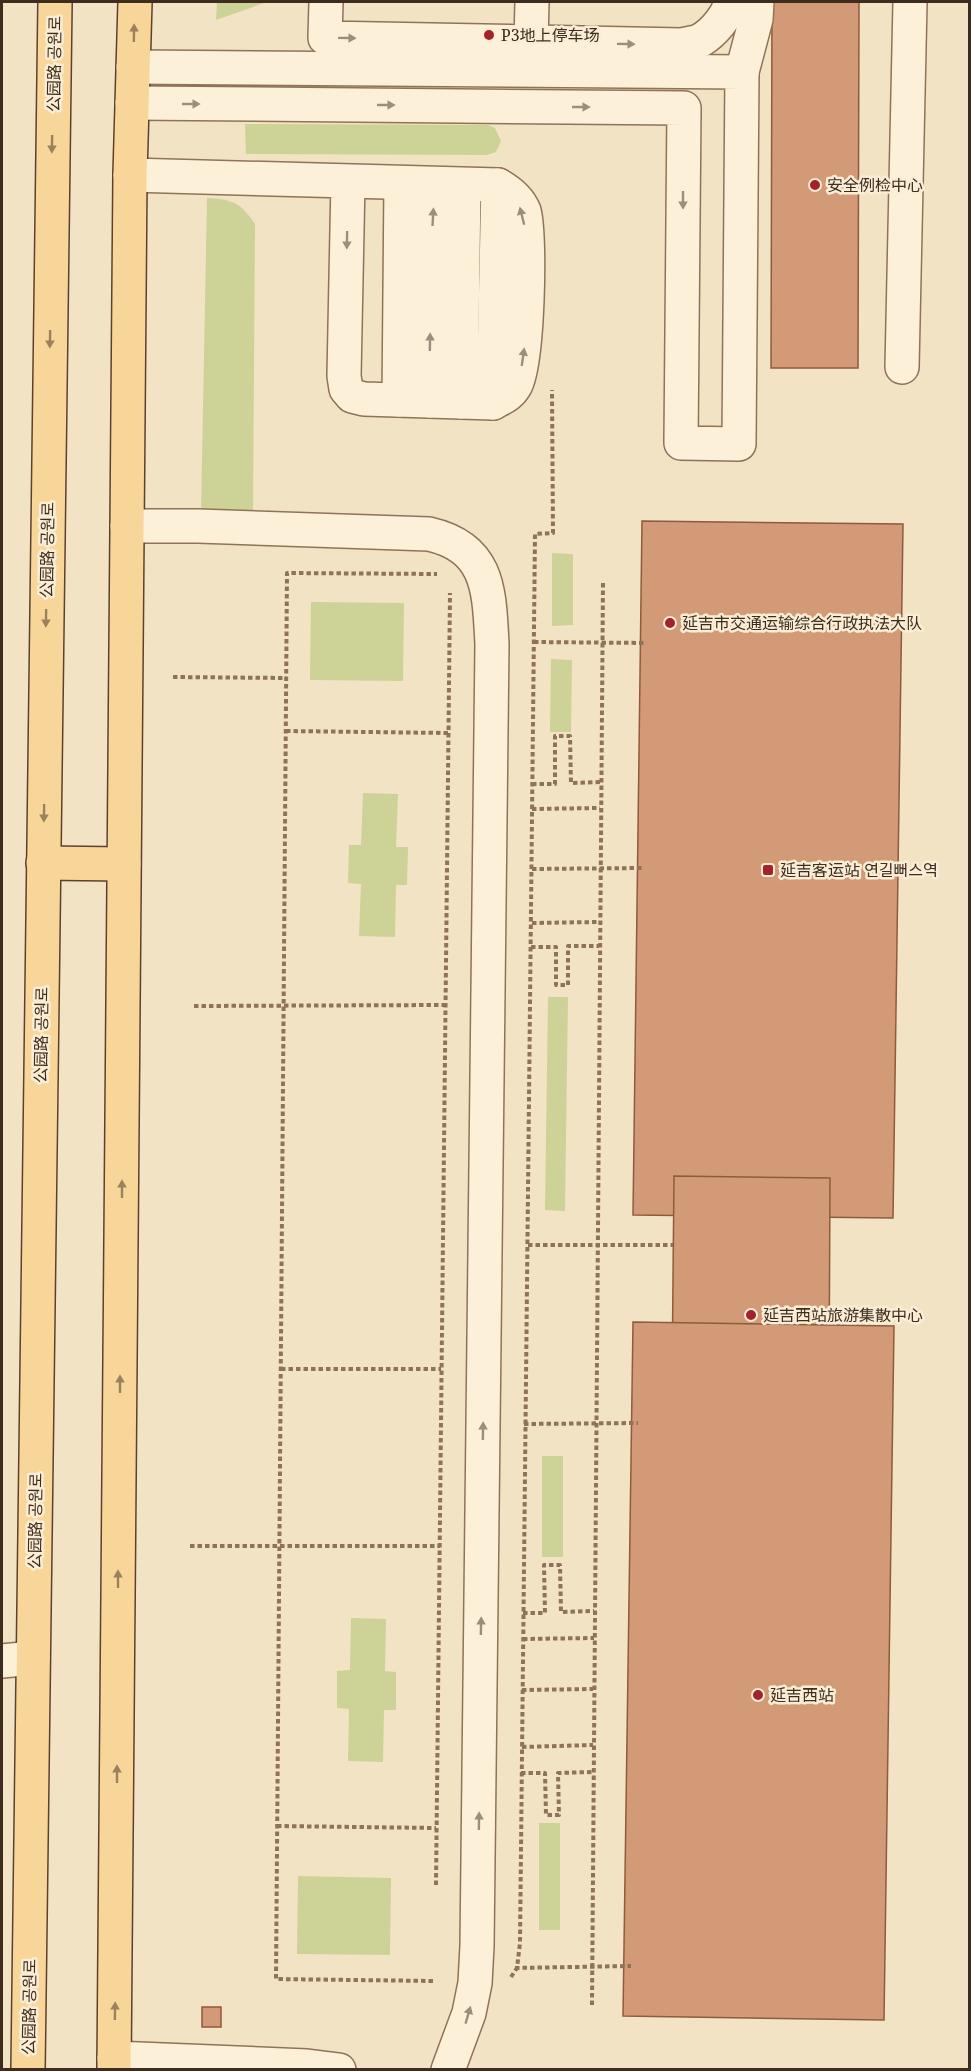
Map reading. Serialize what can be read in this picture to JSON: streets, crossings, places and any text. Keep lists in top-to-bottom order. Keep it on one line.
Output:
{"streets":{"main road":["公园路 공원로"]},"places":{"other":["P3地上停车场","安全例检中心","延吉市交通运输综合行政执法大队","延吉西站旅游集散中心","延吉西站"],"transit":["延吉客运站 연길뻐스역"]}}
